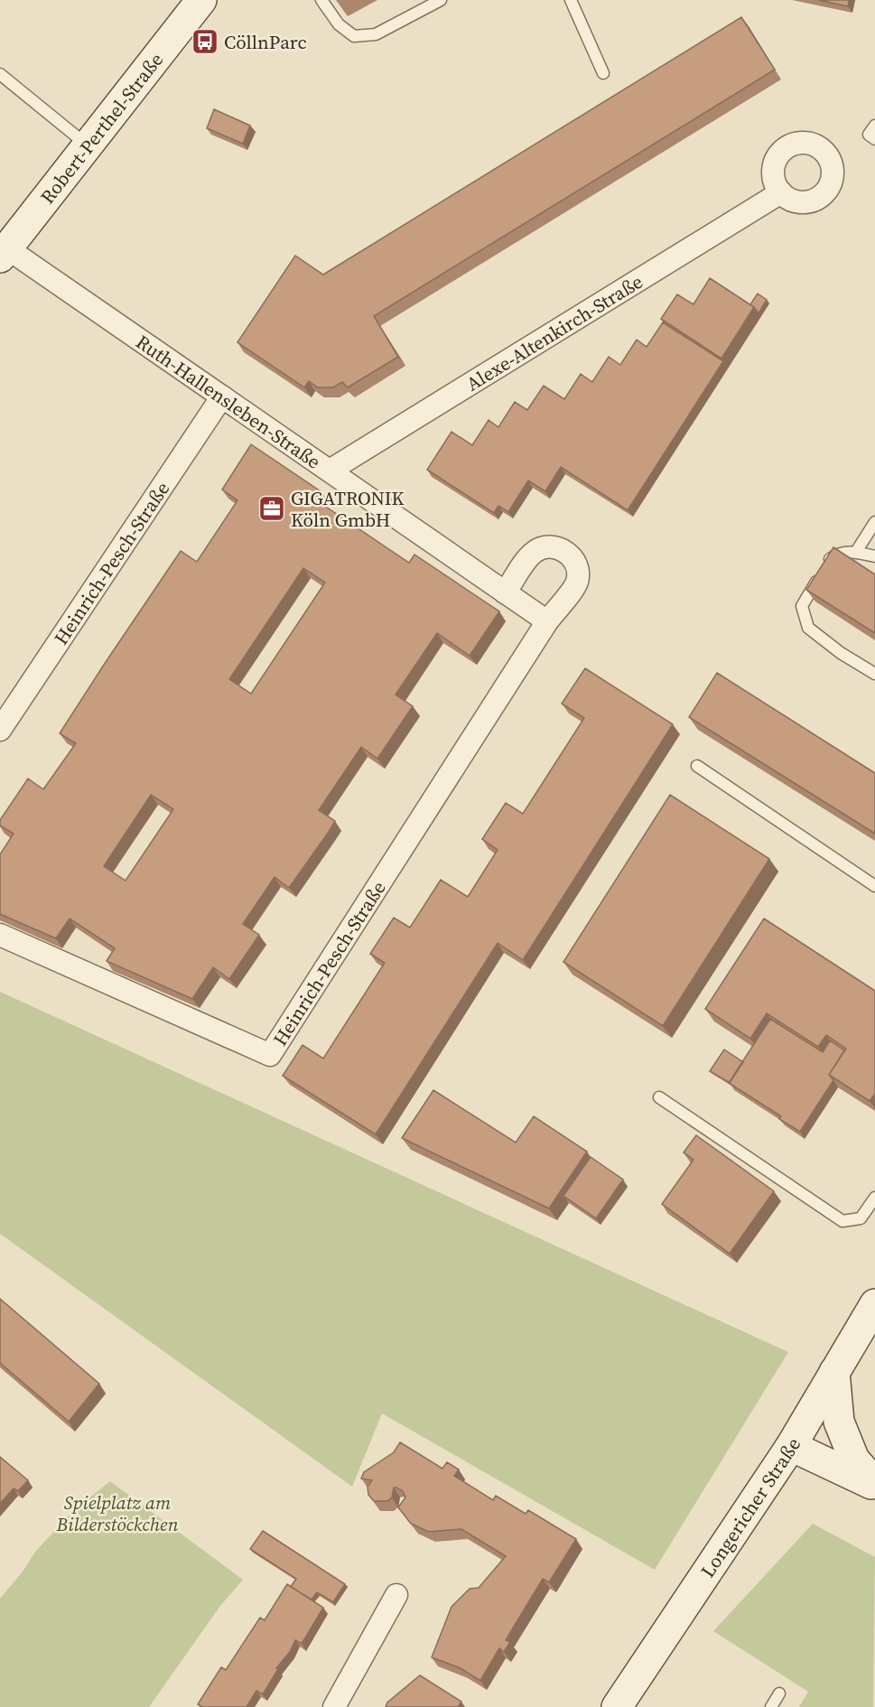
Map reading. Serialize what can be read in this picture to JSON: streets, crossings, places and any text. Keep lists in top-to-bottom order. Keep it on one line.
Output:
{"streets":{"street":["Robert-Perthel-Straße","Alexe-Altenkirch-Straße","Ruth-Hallensleben-Straße","Heinrich-Pesch-Straße","Longericher Straße"]},"crossings":[["Robert-Perthel-Straße","Ruth-Hallensleben-Straße"],["Alexe-Altenkirch-Straße","Ruth-Hallensleben-Straße"],["Ruth-Hallensleben-Straße","Heinrich-Pesch-Straße"]],"parks":["Spielplatz am Bilderstöckchen"],"places":{"bus stop":["CöllnParc"],"office":["GIGATRONIK Köln GmbH"]}}
